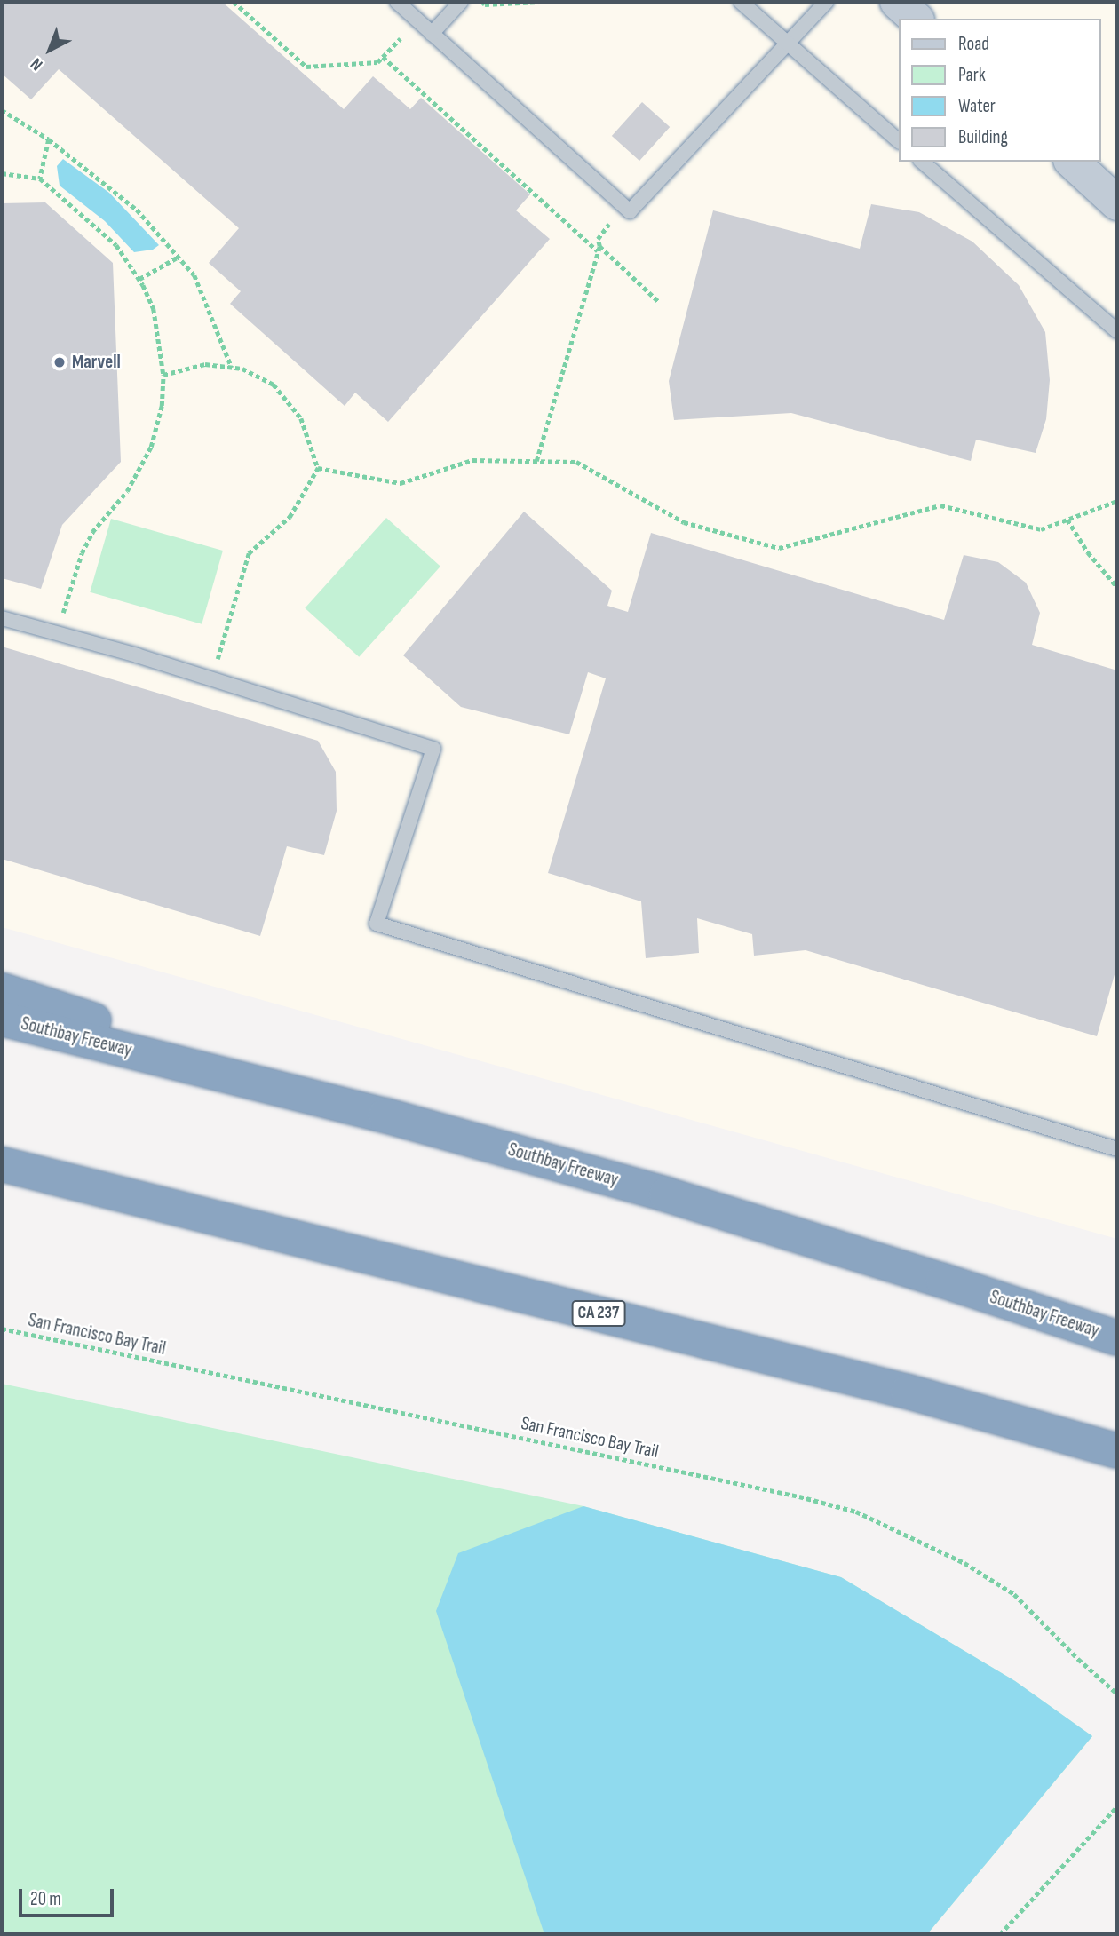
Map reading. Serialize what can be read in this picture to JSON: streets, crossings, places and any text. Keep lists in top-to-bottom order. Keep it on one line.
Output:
{"streets":{"highway":["Southbay Freeway","CA 237"],"path":["San Francisco Bay Trail"]},"places":["Marvell"],"legend":["Road","Park","Water","Building"],"scale_bar":"20 m","north":"bottom left"}
